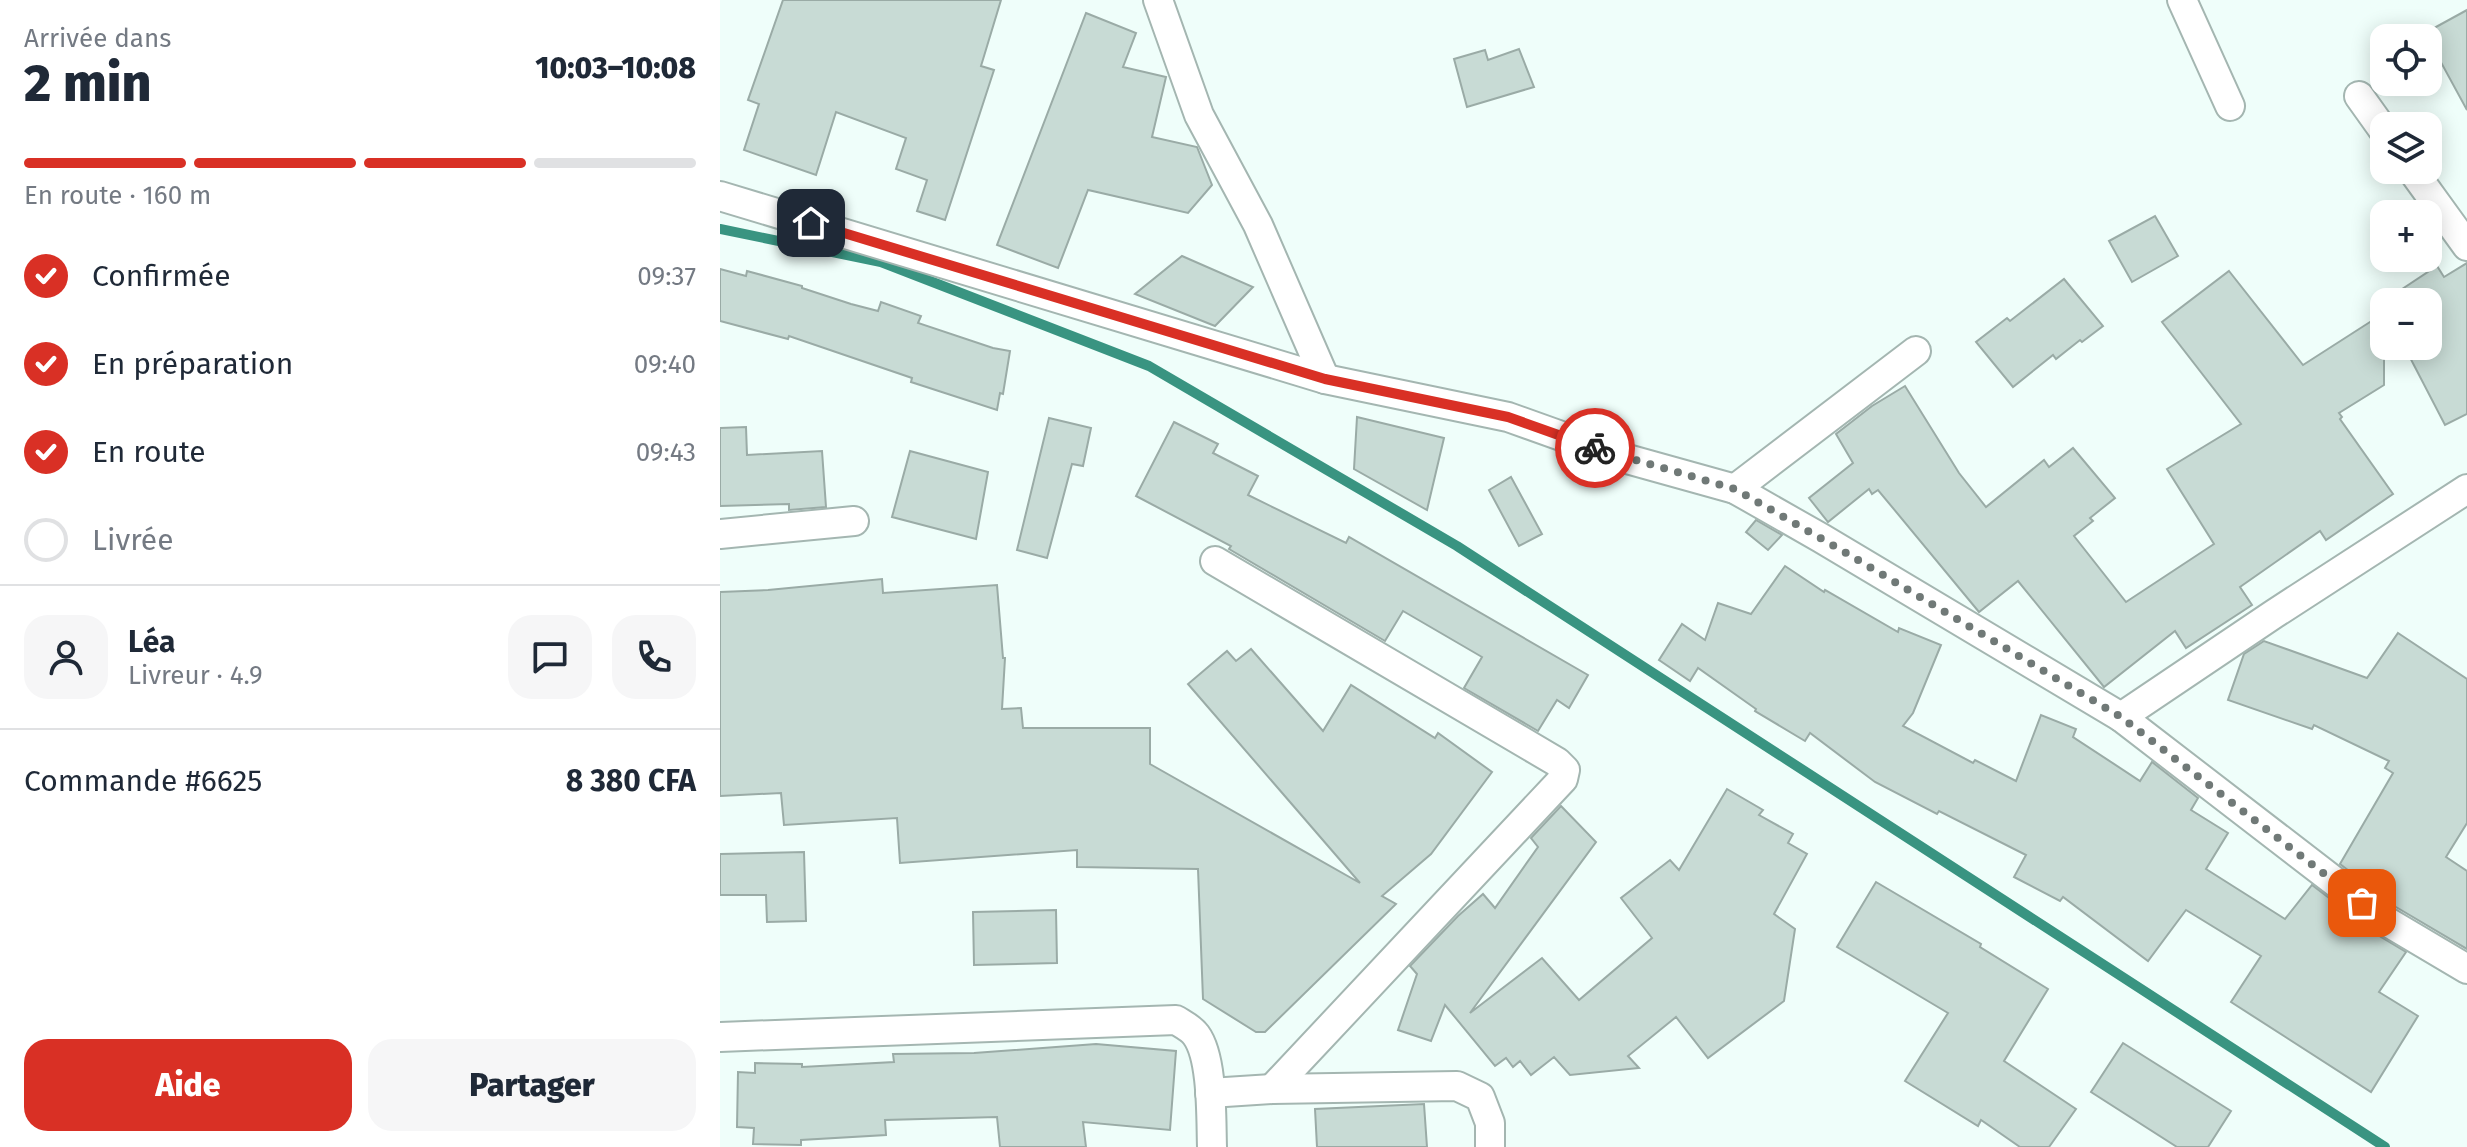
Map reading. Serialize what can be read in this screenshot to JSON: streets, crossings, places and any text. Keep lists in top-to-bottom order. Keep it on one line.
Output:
{"page":{"heading":["2 min","Arrivée dans","10:03–10:08"],"panel":["Léa","Livreur · 4.9","Commande #6625","8 380 CFA"],"map_buttons":["+","−"],"bar":"En route · 160 m","list":[["Confirmée","09:37"],["En préparation","09:40"],["En route","09:43"],"Livrée"],"buttons":["Aide","Partager"]}}
